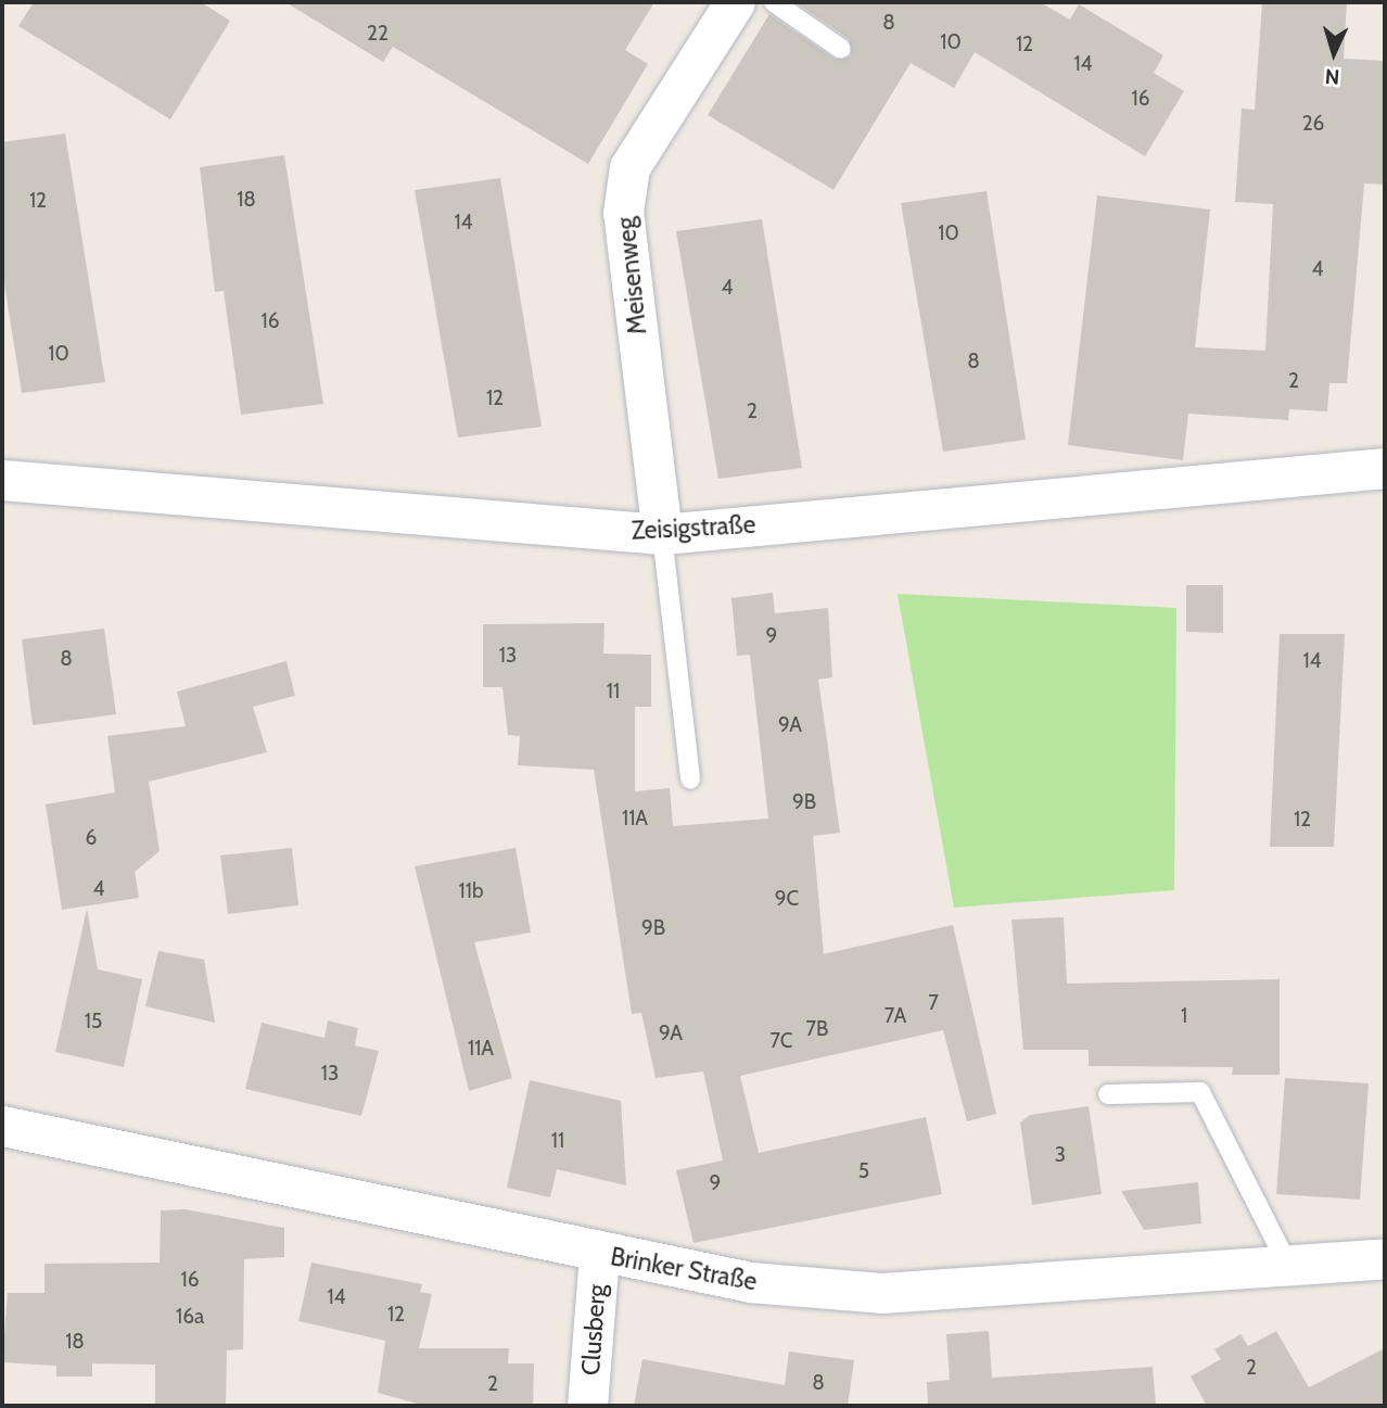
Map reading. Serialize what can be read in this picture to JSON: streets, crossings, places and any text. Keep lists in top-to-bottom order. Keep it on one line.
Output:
{"streets":{"street":["Meisenweg","Zeisigstraße","Brinker Straße","Clusberg"]},"crossings":[["Meisenweg","Zeisigstraße"],["Brinker Straße","Clusberg"]],"house_numbers":["8","22","10","12","14","16","26","18","12","14","10","4","4","16","10","8","2","12","2","9","13","8","14","11","9A","9B","11A","12","6","4","11b","9C","9B","7","7A","1","15","7B","9A","7C","11A","13","11","3","5","9","16","14","12","16a","18","2","8","2"],"north":"bottom"}
